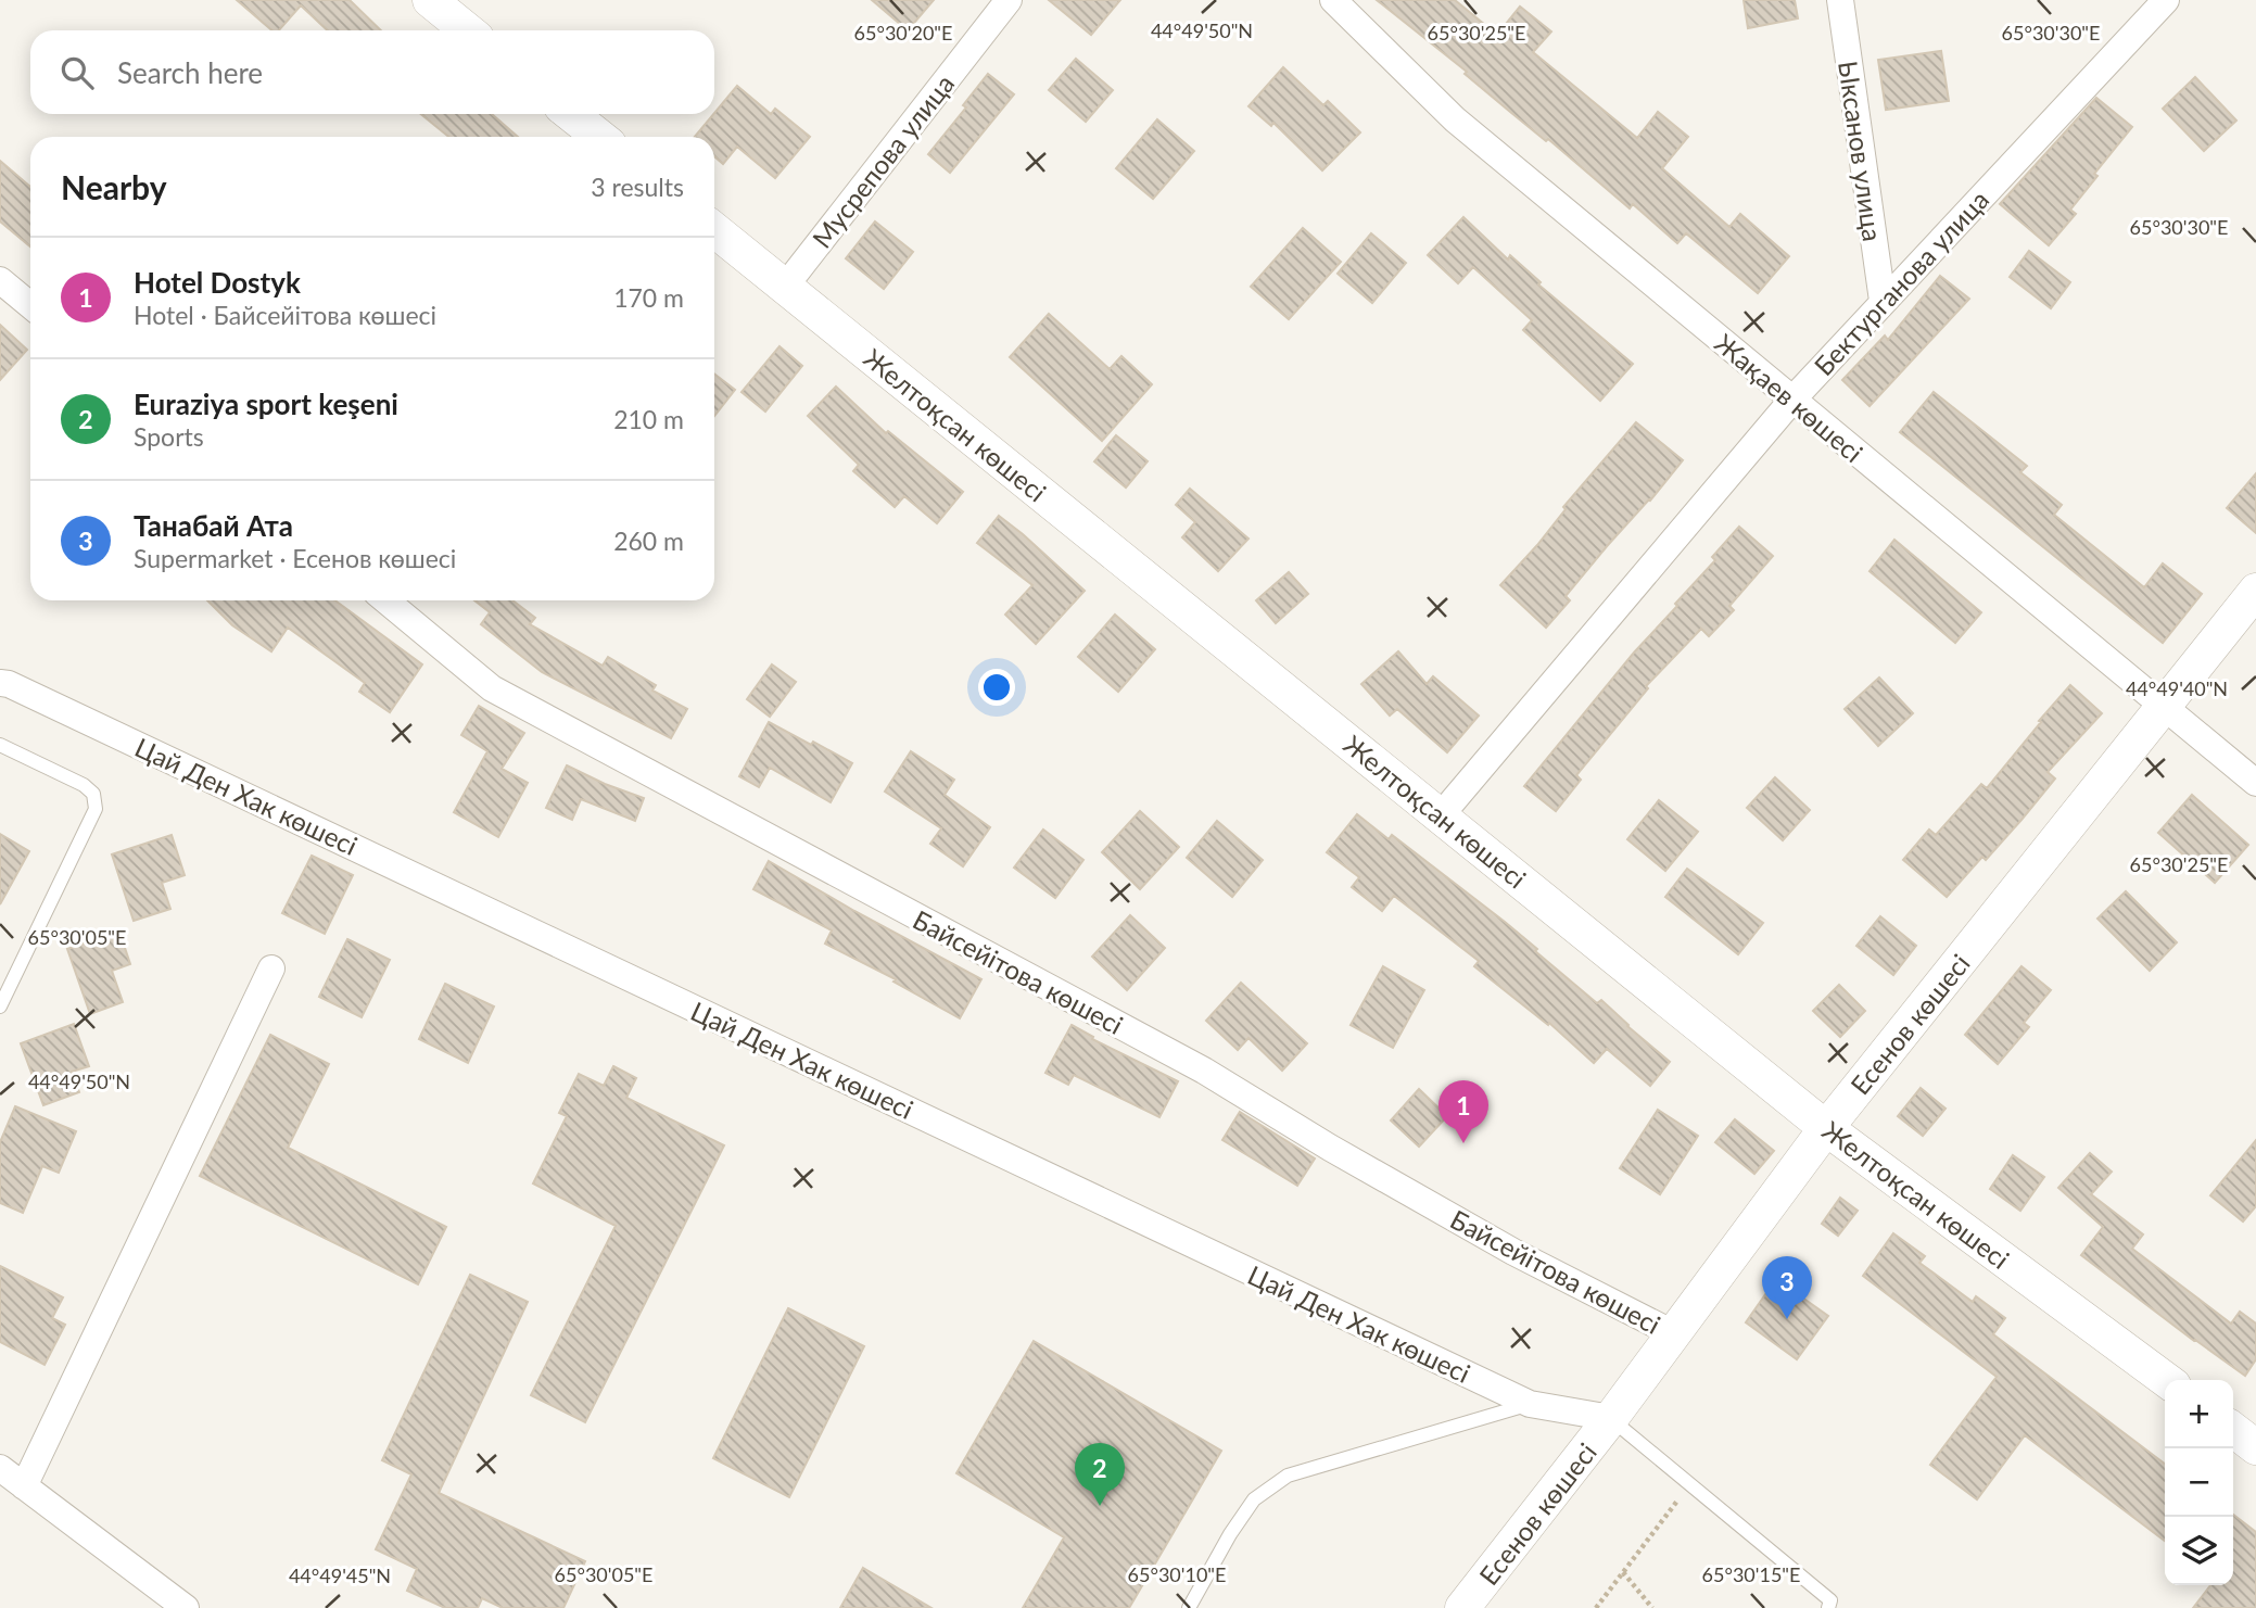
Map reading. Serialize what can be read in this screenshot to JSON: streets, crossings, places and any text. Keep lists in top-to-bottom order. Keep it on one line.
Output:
{"streets":{"street":["Ыксанов улица","Мусрепова улица","Бектурганова улица","Жақаев көшесі","Желтоқсан көшесі","Цай Ден Хак көшесі","Байсейітова көшесі","Есенов көшесі"]},"crossings":[["Ыксанов улица","Бектурганова улица"],["Мусрепова улица","Желтоқсан көшесі"],["Бектурганова улица","Жақаев көшесі"],["Бектурганова улица","Желтоқсан көшесі"],["Жақаев көшесі","Есенов көшесі"],["Желтоқсан көшесі","Есенов көшесі"],["Цай Ден Хак көшесі","Есенов көшесі"],["Байсейітова көшесі","Есенов көшесі"]],"page":{"search":"Search here","heading":["Nearby","3 results"],"list":[{"mark":"1","name":"Hotel Dostyk","note":"Hotel · Байсейітова көшесі","value":"170 m"},{"mark":"2","name":"Euraziya sport keşeni","note":"Sports","value":"210 m"},{"mark":"3","name":"Танабай Ата","note":"Supermarket · Есенов көшесі","value":"260 m"}],"pins":["1","3","2"],"map_buttons":["+","−"]},"coordinates":["44°49'50\"N","65°30'20\"E","65°30'30\"E","65°30'25\"E","44°49'40\"N","65°30'05\"E","65°30'10\"E","65°30'15\"E","44°49'45\"N"]}
